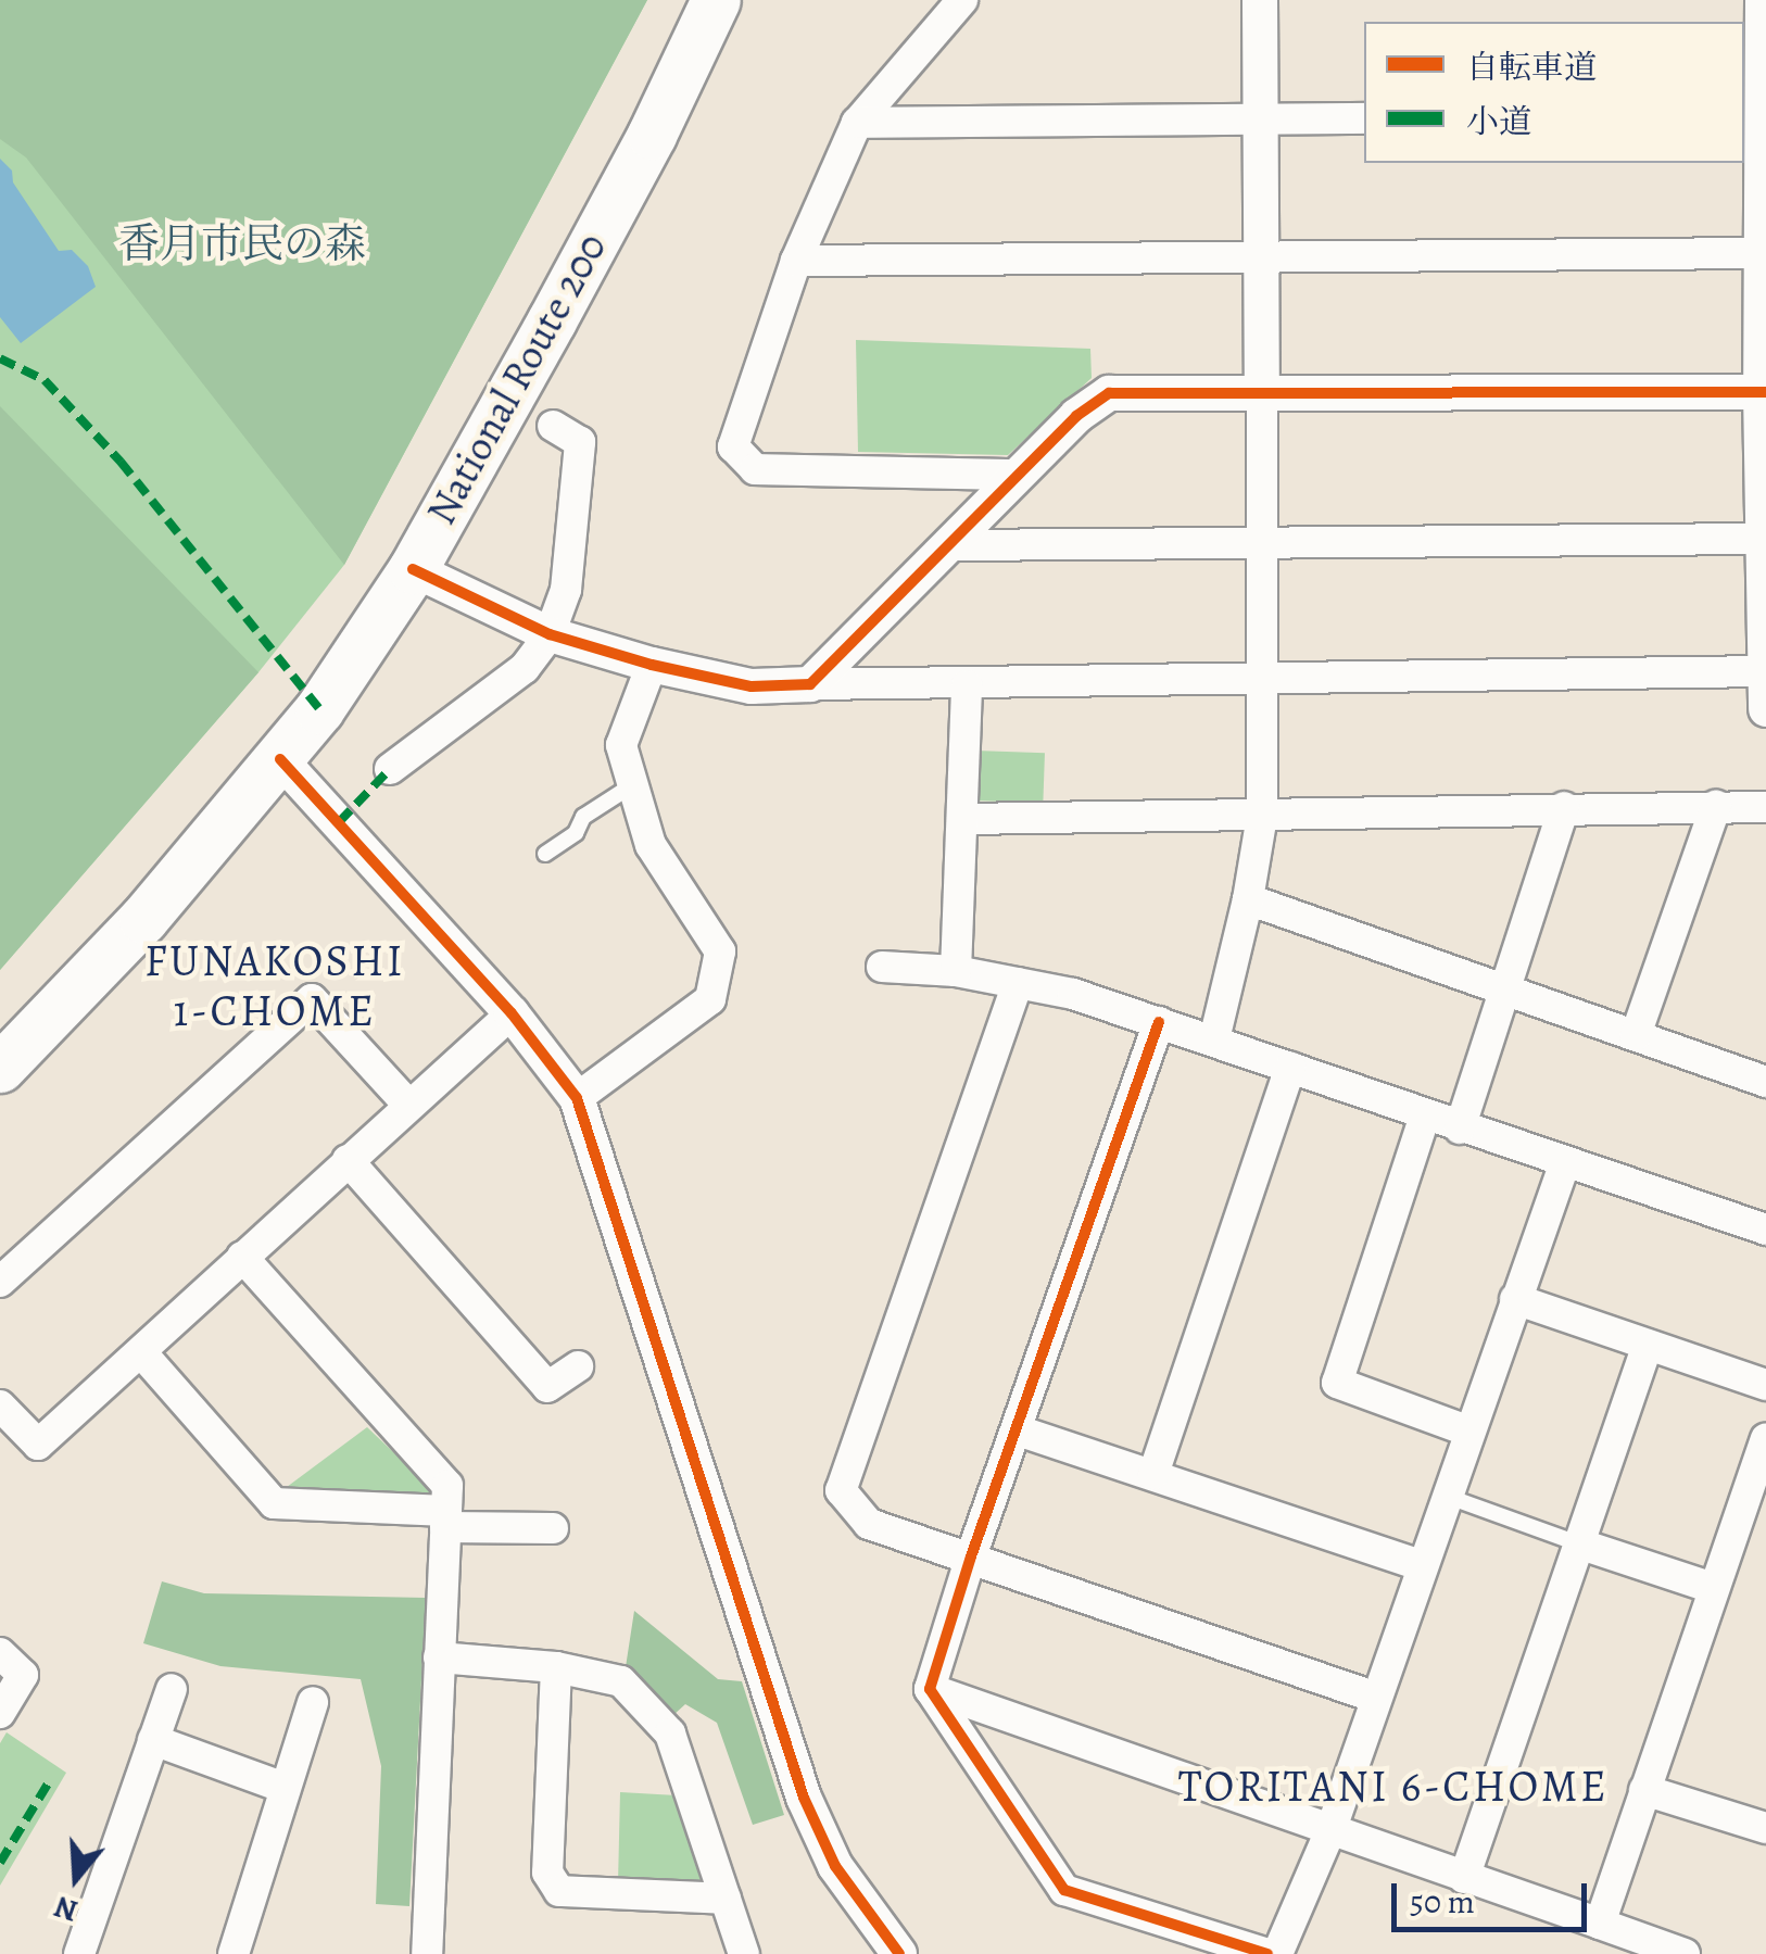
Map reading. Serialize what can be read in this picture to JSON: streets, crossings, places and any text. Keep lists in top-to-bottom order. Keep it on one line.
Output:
{"streets":{"highway":["National Route 200"]},"districts":["FUNAKOSHI 1-CHOME","TORITANI 6-CHOME"],"parks":["香月市民の森"],"legend":["自転車道","小道"],"scale_bar":"50 m","north":"bottom"}
